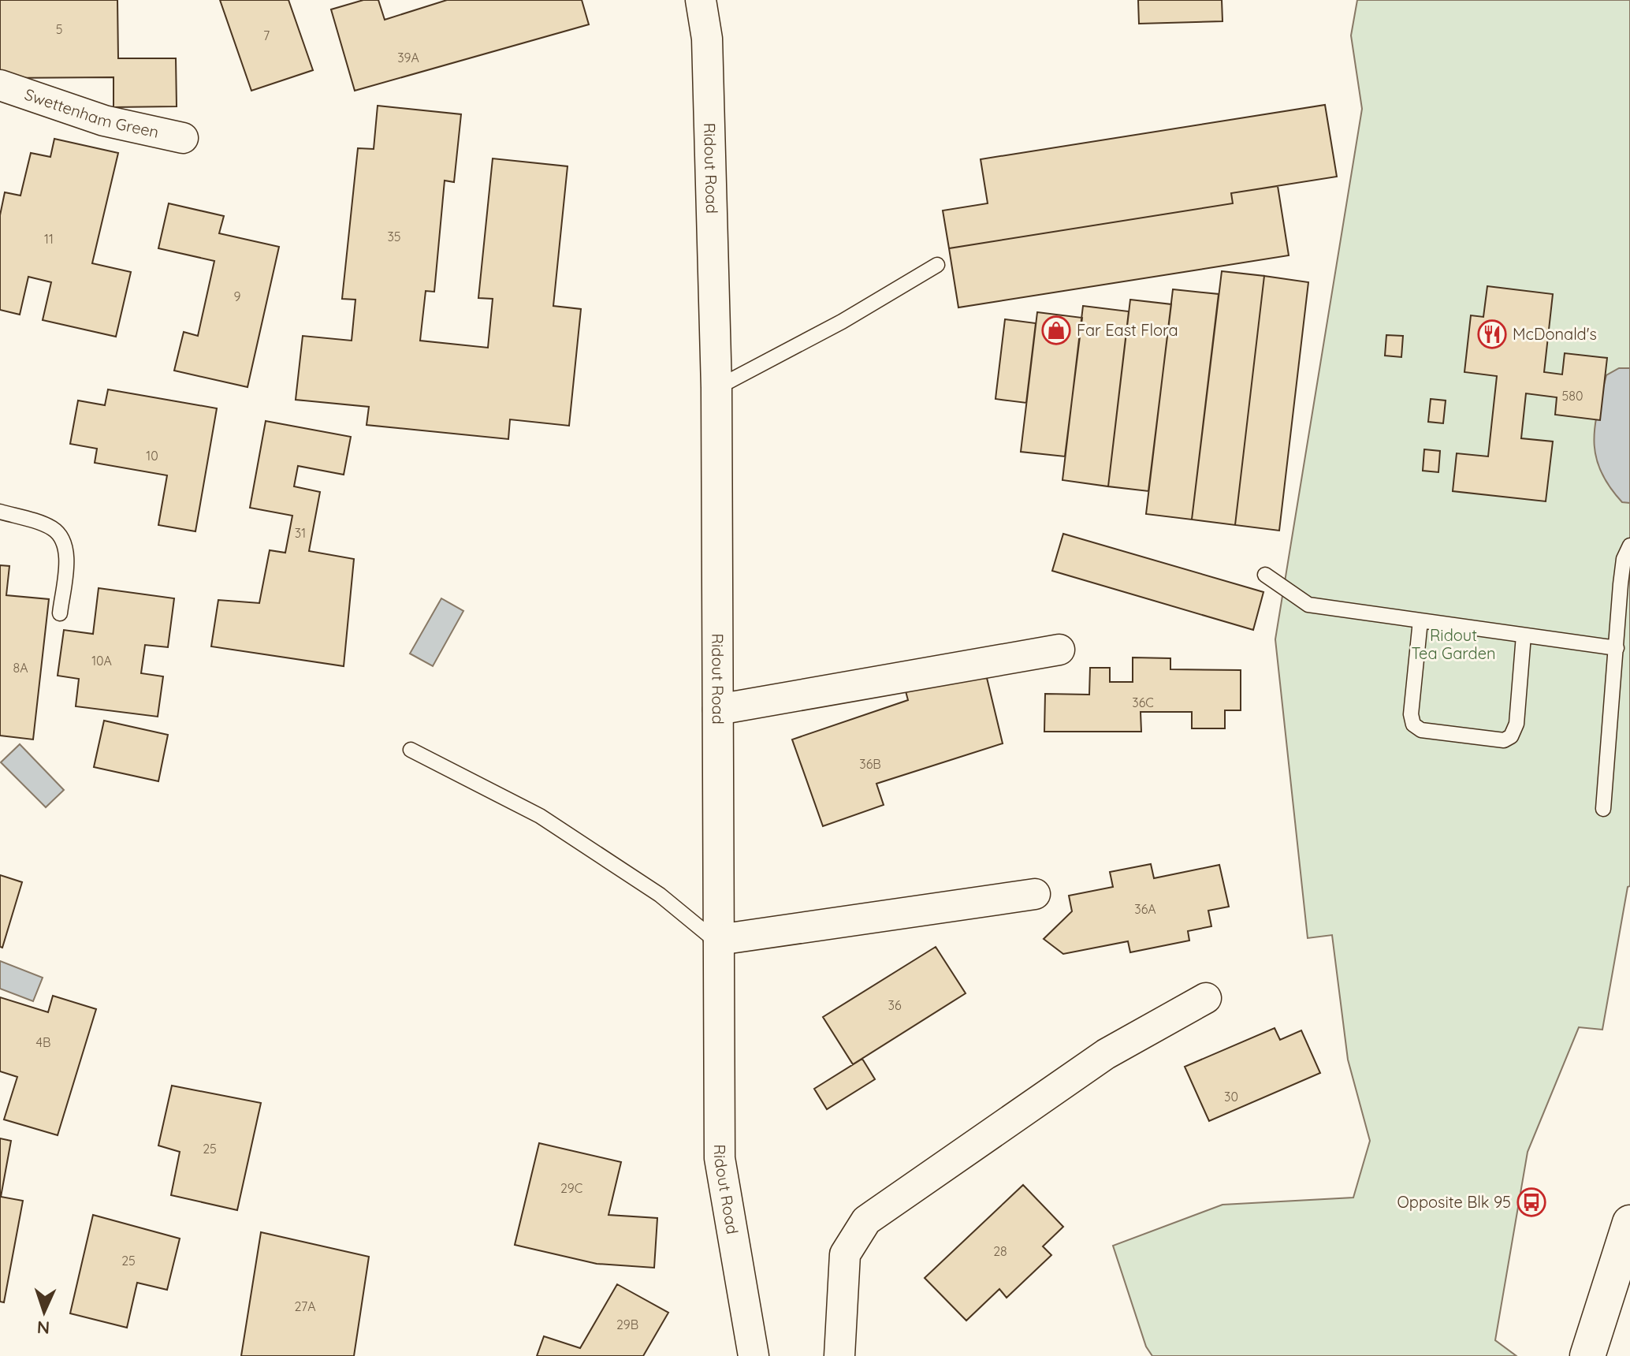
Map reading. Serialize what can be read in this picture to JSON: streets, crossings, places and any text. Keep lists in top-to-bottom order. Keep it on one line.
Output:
{"streets":{"street":["Swettenham Green","Ridout Road"]},"parks":["Ridout Tea Garden"],"places":{"shop":["Far East Flora"],"restaurant":["McDonald's"],"bus stop":["Opposite Blk 95"]},"house_numbers":["5","7","39A","35","11","9","580","10","31","10A","8A","36C","36B","36A","36","4B","30","25","29C","28","25","27A","29B"],"north":"bottom"}
